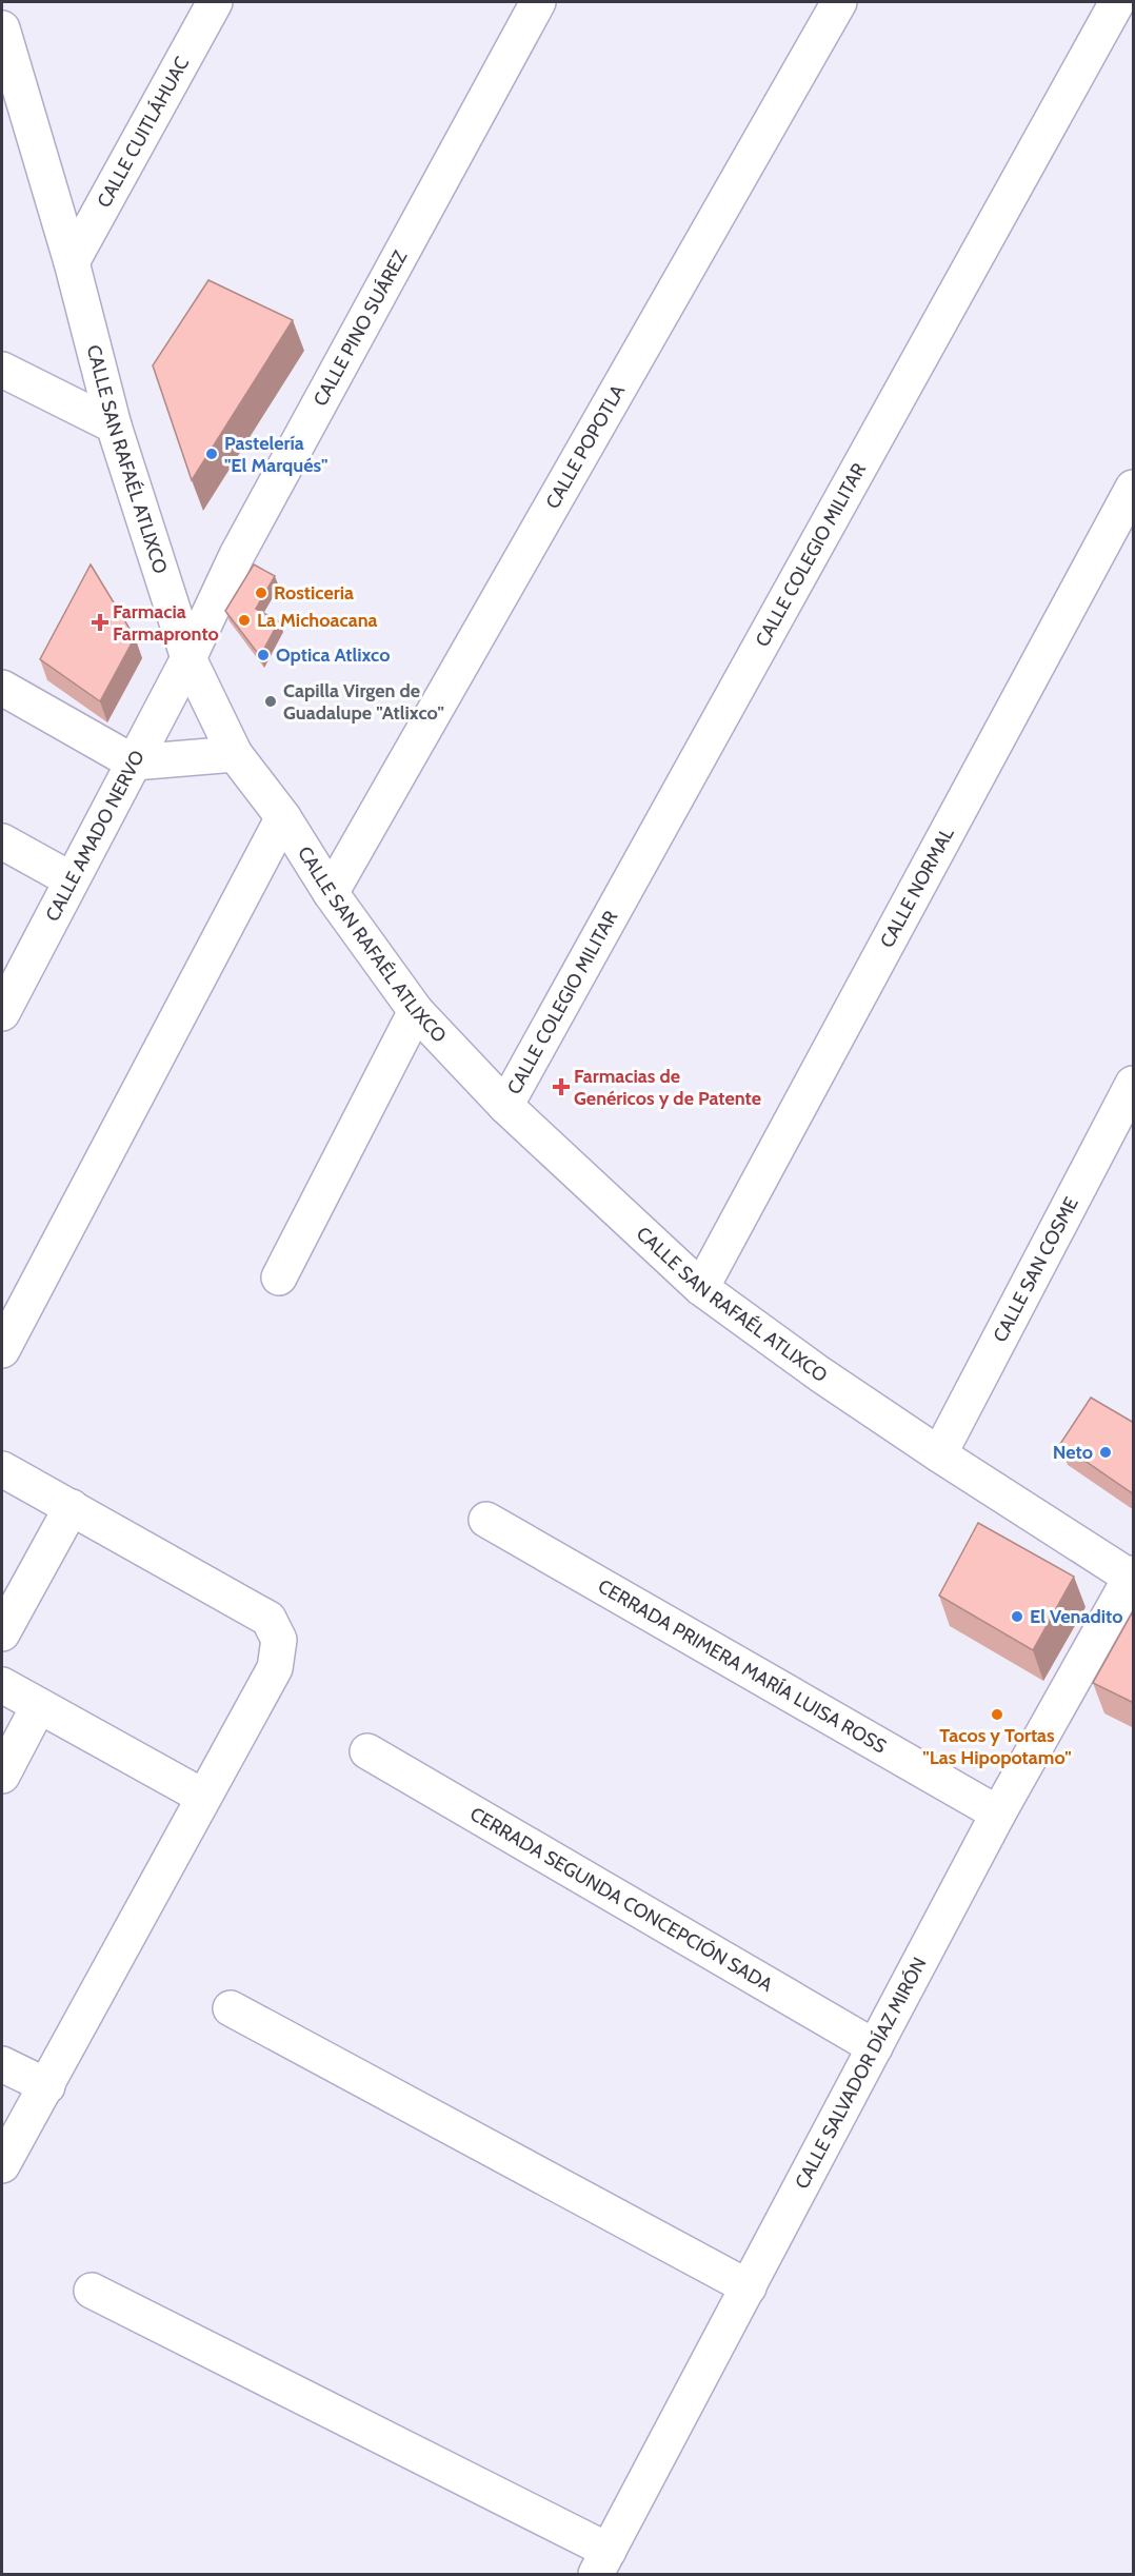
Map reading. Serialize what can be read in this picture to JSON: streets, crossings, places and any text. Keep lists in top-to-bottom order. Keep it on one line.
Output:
{"streets":{"street":["CALLE CUITLÁHUAC","CALLE PINO SUÁREZ","CALLE POPOTLA","CALLE SAN RAFAÉL ATLIXCO","CALLE COLEGIO MILITAR","CALLE AMADO NERVO","CALLE NORMAL","CALLE SAN COSME","CERRADA PRIMERA MARÍA LUISA ROSS","CERRADA SEGUNDA CONCEPCIÓN SADA","CALLE SALVADOR DÍAZ MIRÓN"]},"crossings":[["CALLE CUITLÁHUAC","CALLE SAN RAFAÉL ATLIXCO"],["CALLE PINO SUÁREZ","CALLE SAN RAFAÉL ATLIXCO"],["CALLE PINO SUÁREZ","CALLE AMADO NERVO"],["CALLE POPOTLA","CALLE SAN RAFAÉL ATLIXCO"],["CALLE SAN RAFAÉL ATLIXCO","CALLE COLEGIO MILITAR"],["CALLE SAN RAFAÉL ATLIXCO","CALLE AMADO NERVO"],["CALLE SAN RAFAÉL ATLIXCO","CALLE NORMAL"],["CALLE SAN RAFAÉL ATLIXCO","CALLE SAN COSME"],["CALLE SAN RAFAÉL ATLIXCO","CALLE SALVADOR DÍAZ MIRÓN"],["CERRADA PRIMERA MARÍA LUISA ROSS","CALLE SALVADOR DÍAZ MIRÓN"],["CERRADA SEGUNDA CONCEPCIÓN SADA","CALLE SALVADOR DÍAZ MIRÓN"]],"places":{"other":["Pastelería \"El Marqués\"","Rosticeria","La Michoacana","Optica Atlixco","Capilla Virgen de Guadalupe \"Atlixco\"","Neto","El Venadito","Tacos y Tortas \"Las Hipopotamo\""],"health":["Farmacia Farmapronto","Farmacias de Genéricos y de Patente"]}}
